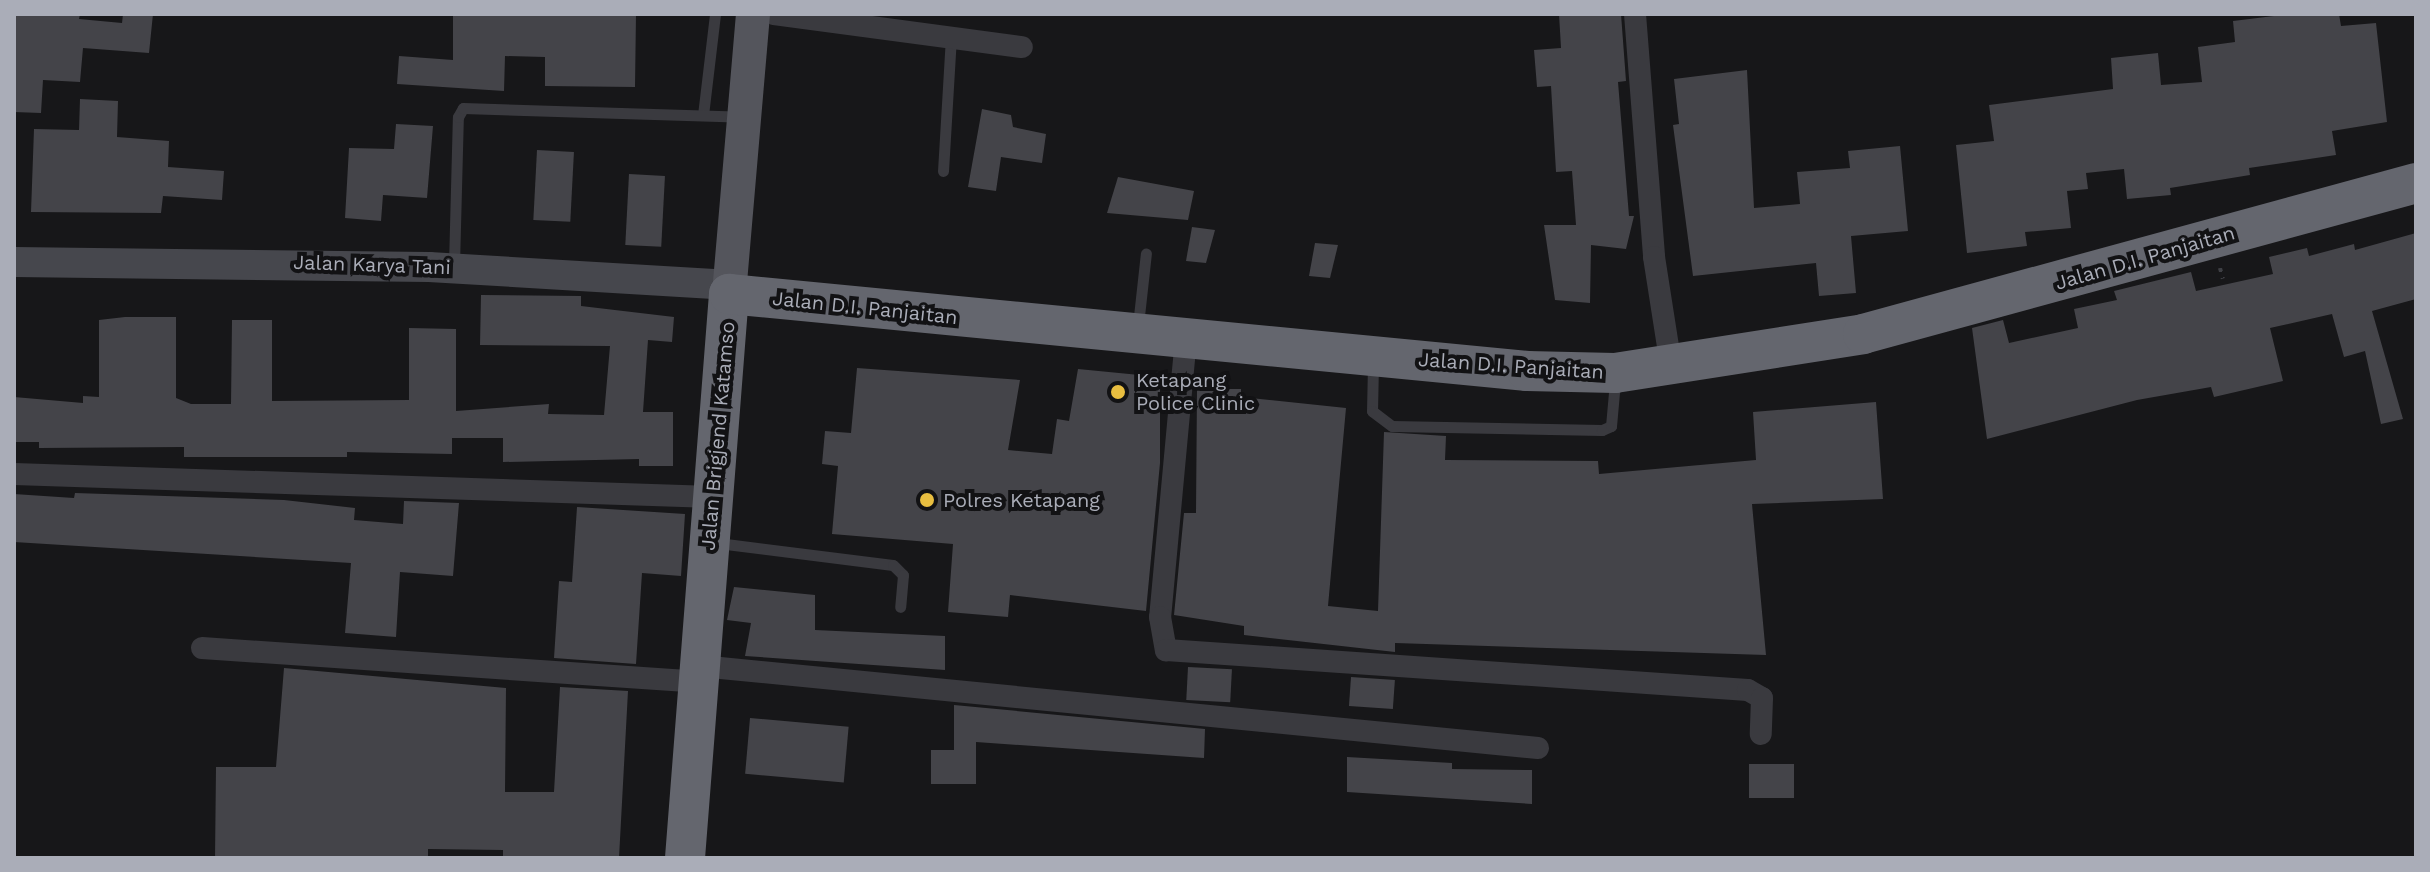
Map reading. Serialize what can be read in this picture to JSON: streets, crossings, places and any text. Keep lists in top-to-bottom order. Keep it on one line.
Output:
{"streets":{"highway":["Jalan D.I. Panjaitan","Jalan Brigjend Katamso"],"street":["Jalan Karya Tani"]},"crossings":[["Jalan D.I. Panjaitan","Jalan Karya Tani"],["Jalan D.I. Panjaitan","Jalan Brigjend Katamso"],["Jalan Karya Tani","Jalan Brigjend Katamso"]],"places":["Ketapang Police Clinic","Polres Ketapang"]}
